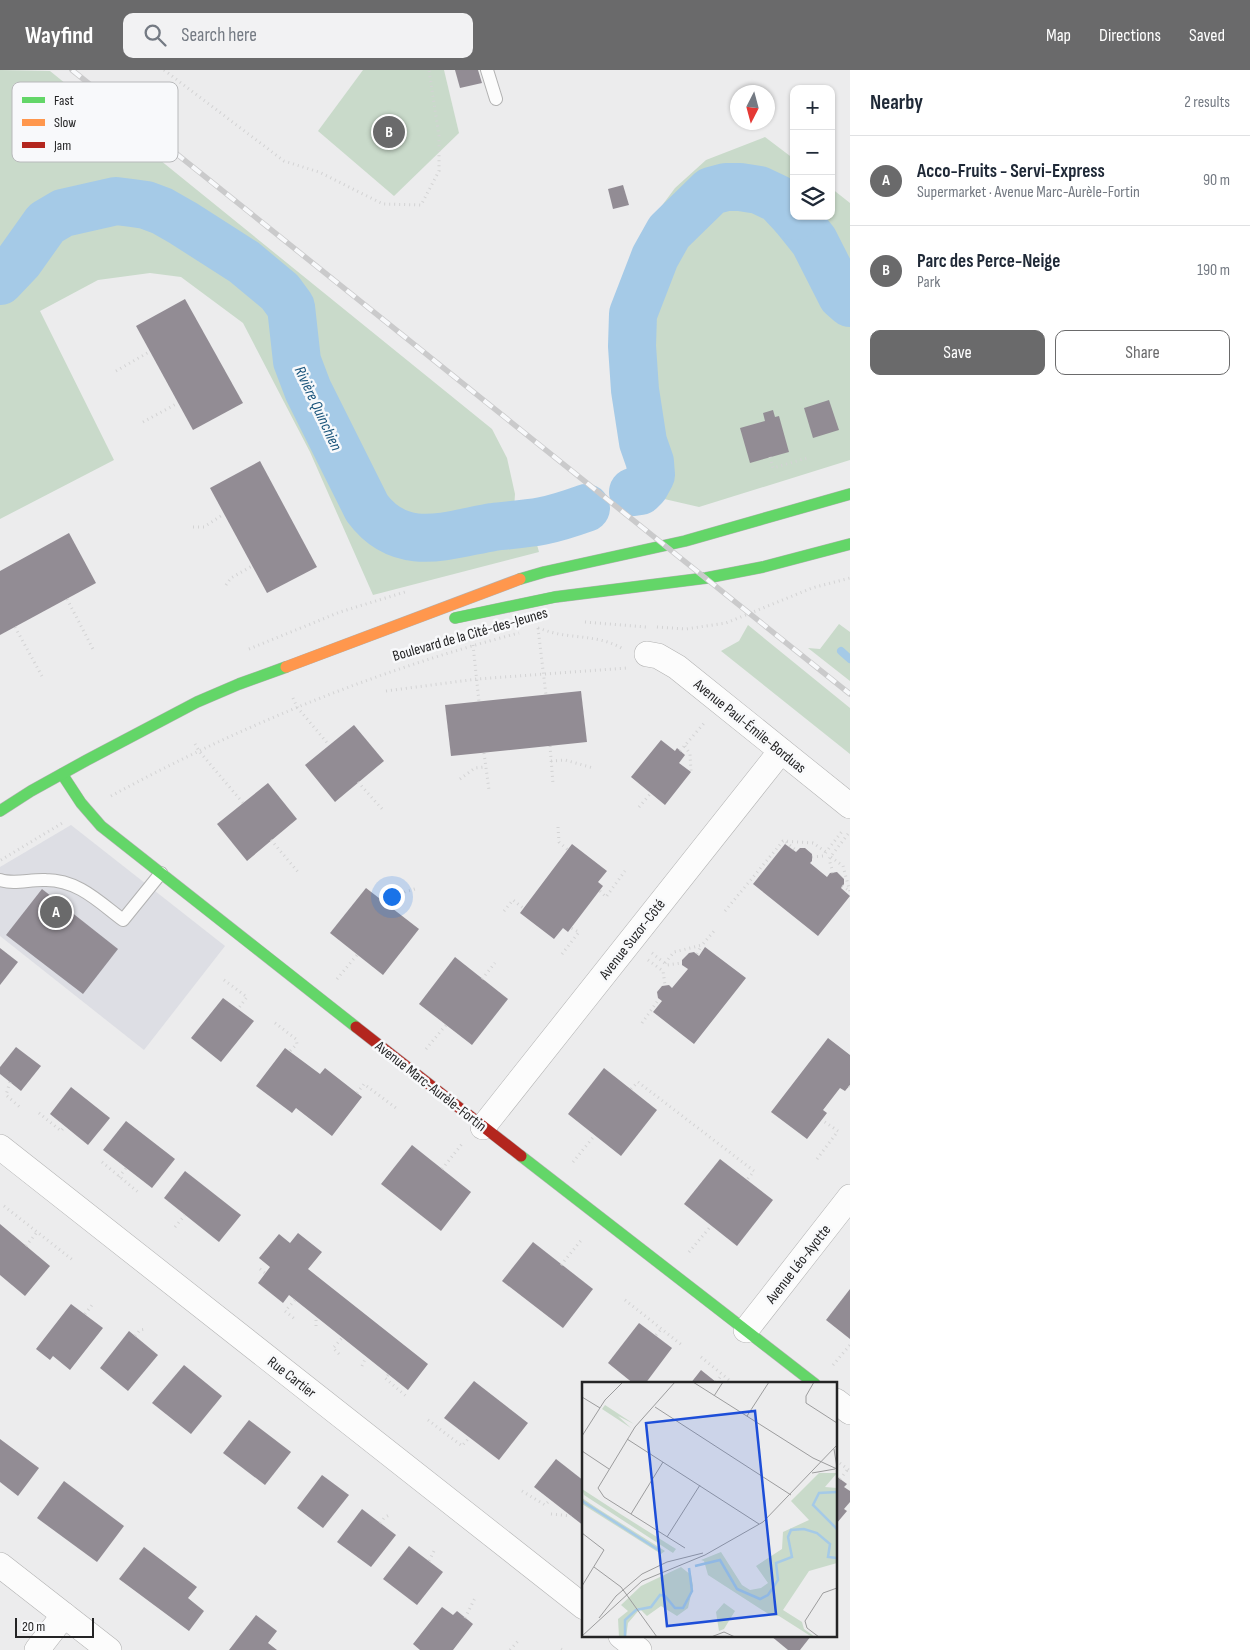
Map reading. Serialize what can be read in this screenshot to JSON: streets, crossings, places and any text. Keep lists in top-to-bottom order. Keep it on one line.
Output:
{"streets":{"main road":["Boulevard de la Cité-des-Jeunes","Avenue Marc-Aurèle-Fortin"],"street":["Avenue Paul-Émile-Borduas","Avenue Suzor-Côté","Avenue Léo-Ayotte","Rue Cartier"]},"crossings":[["Boulevard de la Cité-des-Jeunes","Avenue Marc-Aurèle-Fortin"],["Avenue Paul-Émile-Borduas","Avenue Suzor-Côté"],["Avenue Suzor-Côté","Avenue Marc-Aurèle-Fortin"],["Avenue Marc-Aurèle-Fortin","Avenue Léo-Ayotte"]],"water":["Rivière Quinchien"],"legend":["Fast","Slow","Jam"],"scale_bar":"20 m","north":"bottom","page":{"header":"Wayfind","search":"Search here","nav":["Map","Directions","Saved"],"heading":["Nearby","2 results"],"map_buttons":["+","−"],"pins":["B","A"],"list":[{"mark":"A","name":"Acco-Fruits - Servi-Express","note":"Supermarket · Avenue Marc-Aurèle-Fortin","value":"90 m"},{"mark":"B","name":"Parc des Perce-Neige","note":"Park","value":"190 m"}],"buttons":["Save","Share"],"scale":"20 m"}}
